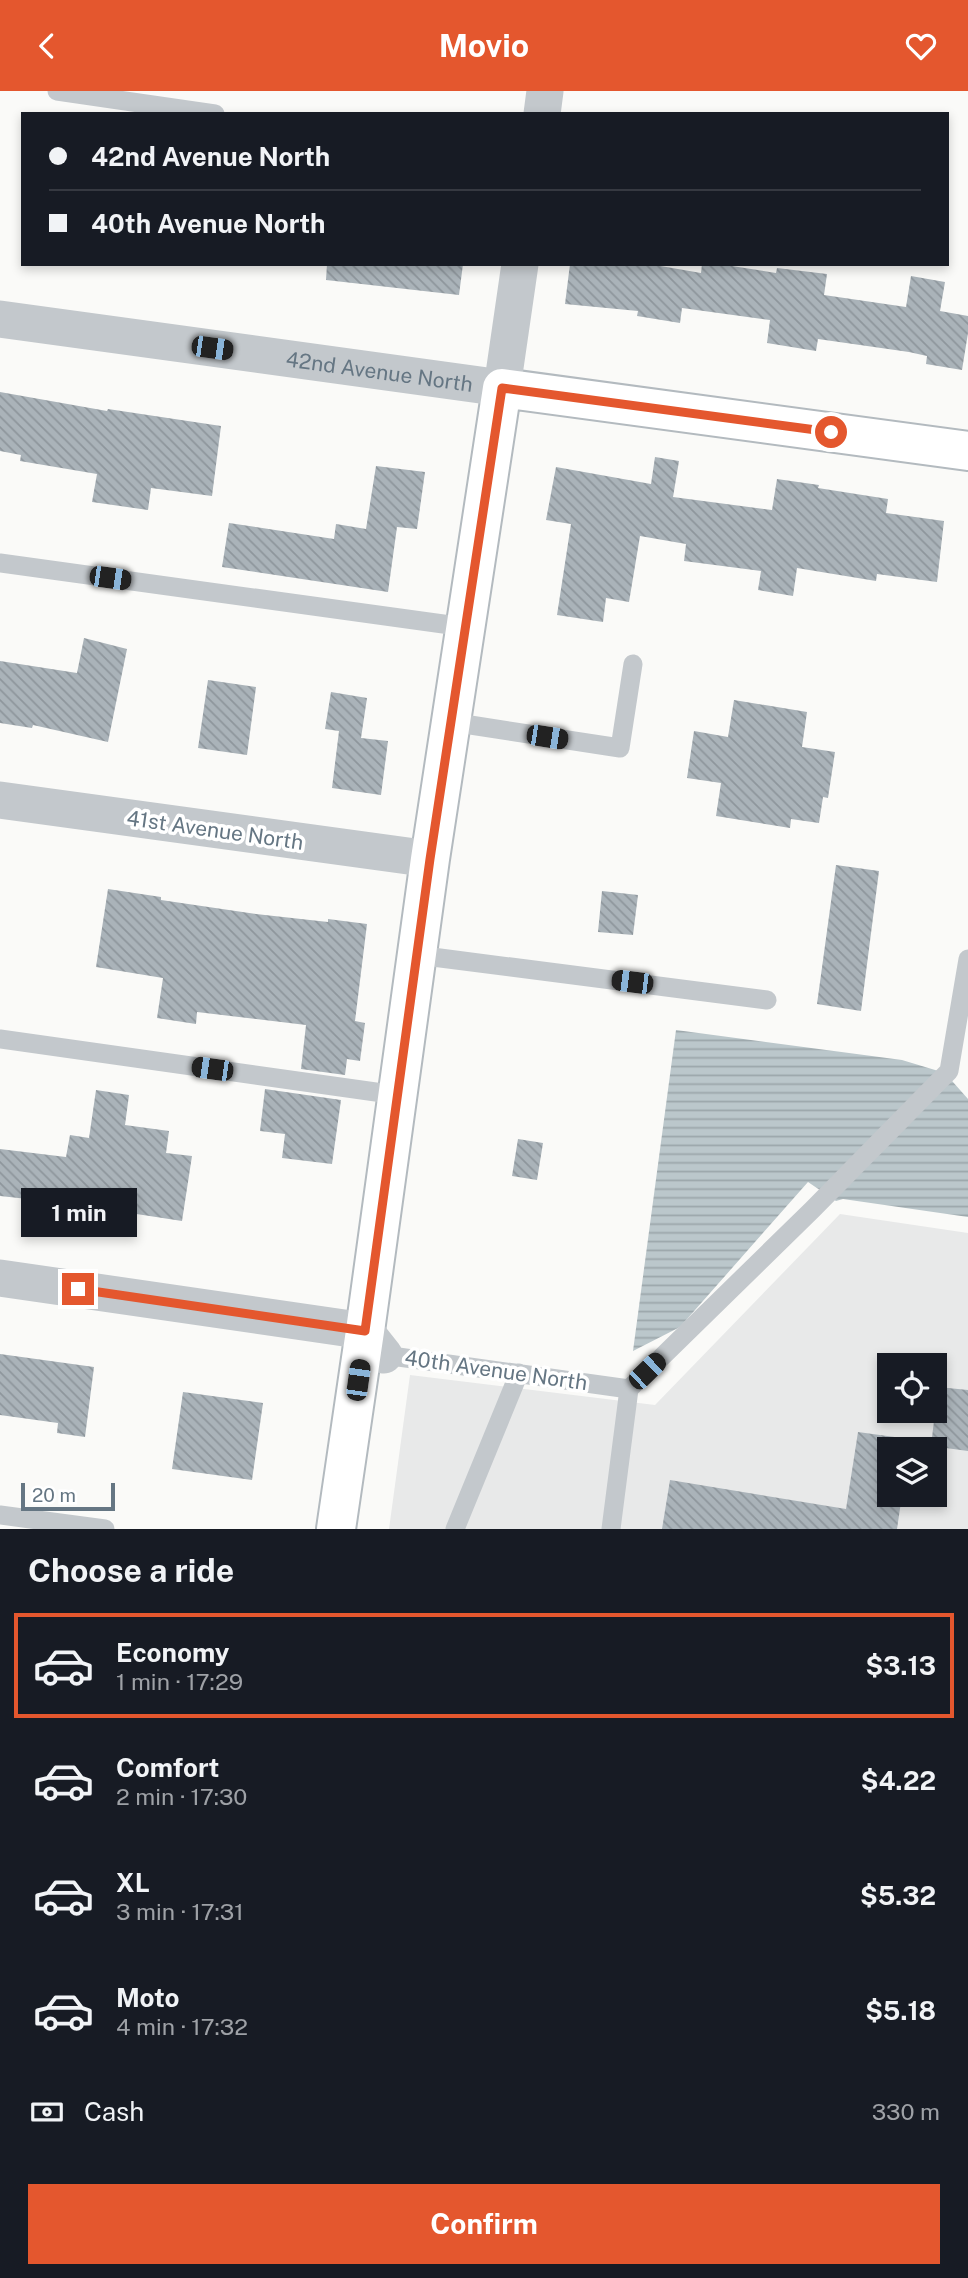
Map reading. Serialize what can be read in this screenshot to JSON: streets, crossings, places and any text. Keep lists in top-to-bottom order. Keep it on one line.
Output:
{"streets":{"street":["42nd Avenue North","41st Avenue North","40th Avenue North"]},"scale_bar":"20 m","page":{"header":"Movio","banner":["42nd Avenue North","40th Avenue North"],"bubble":"1 min","scale":"20 m","heading":"Choose a ride","list":[{"name":"Economy","note":"1 min · 17:29","value":"$3.13"},{"name":"Comfort","note":"2 min · 17:30","value":"$4.22"},{"name":"XL","note":"3 min · 17:31","value":"$5.32"},{"name":"Moto","note":"4 min · 17:32","value":"$5.18"}],"pay":["Cash","330 m"],"buttons":"Confirm"}}
